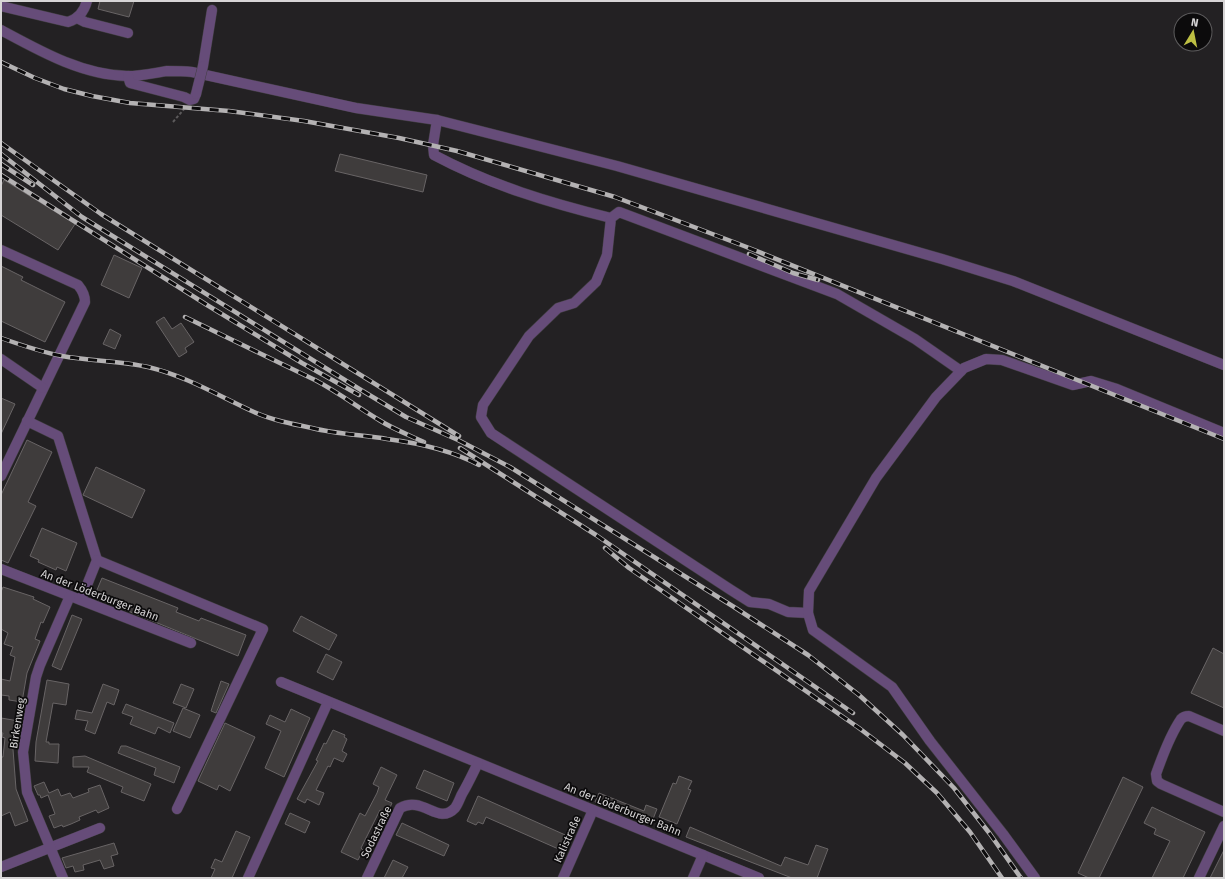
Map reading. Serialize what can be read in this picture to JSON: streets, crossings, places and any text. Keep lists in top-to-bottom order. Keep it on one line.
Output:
{"streets":{"street":["An der Löderburger Bahn","Birkenweg","Sodastraße","Kalistraße"]},"crossings":[["An der Löderburger Bahn","Birkenweg"],["An der Löderburger Bahn","Sodastraße"],["An der Löderburger Bahn","Kalistraße"]],"north":"top"}
